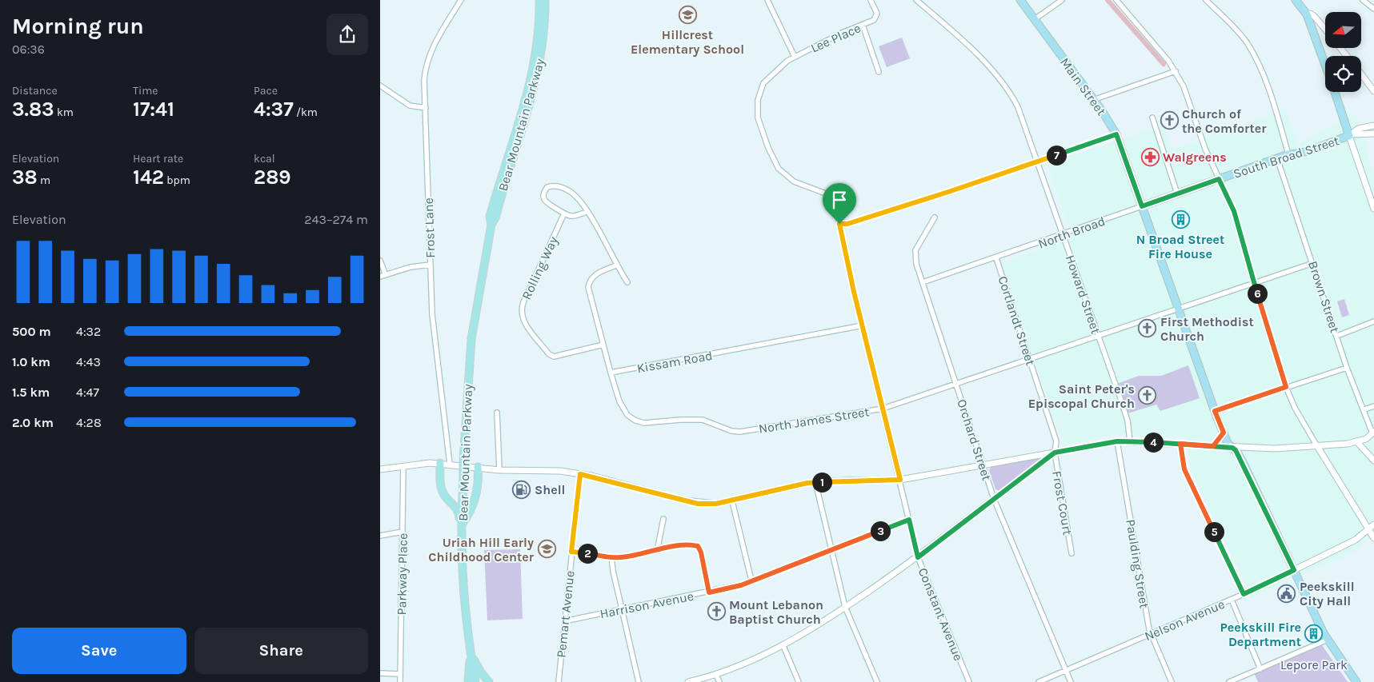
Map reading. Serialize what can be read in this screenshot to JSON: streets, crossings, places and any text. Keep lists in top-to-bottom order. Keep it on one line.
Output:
{"streets":{"highway":["Bear Mountain Parkway"],"main road":["Main Street","South Broad Street","North Broad"],"street":["Lee Place","Frost Lane","Rolling Way","Howard Street","Brown Street","Cortlandt Street","Kissam Road","North James Street","Orchard Street","Frost Court","Paulding Street","Parkway Place","Harrison Avenue","Pemart Avenue","Constant Avenue","Nelson Avenue"]},"crossings":[["Lee Place","Constant Avenue"],["Main Street","North Broad"],["Main Street","North James Street"],["Main Street","Nelson Avenue"],["South Broad Street","North Broad"],["South Broad Street","Brown Street"],["North Broad","Howard Street"],["North Broad","Cortlandt Street"],["North Broad","Orchard Street"],["Howard Street","North James Street"],["Brown Street","North James Street"],["Cortlandt Street","North James Street"],["Cortlandt Street","Frost Court"],["Kissam Road","North James Street"],["Kissam Road","Constant Avenue"],["North James Street","Orchard Street"],["North James Street","Constant Avenue"],["Orchard Street","Nelson Avenue"],["Paulding Street","Nelson Avenue"],["Harrison Avenue","Pemart Avenue"],["Harrison Avenue","Constant Avenue"]],"parks":["Lepore Park"],"places":{"school or university":["Hillcrest Elementary School","Uriah Hill Early Childhood Center"],"church":["Church of the Comforter","First Methodist Church","Saint Peter's Episcopal Church","Mount Lebanon Baptist Church"],"pharmacy":["Walgreens"],"building":["N Broad Street Fire House","Peekskill Fire Department"],"fuel station":["Shell"],"public building":["Peekskill City Hall"]},"north":"left","page":{"heading":["Morning run","06:36"],"stats":[["Distance","3.83 km"],["Time","17:41"],["Pace","4:37 /km"],["Elevation","38 m"],["Heart rate","142 bpm"],["kcal","289"]],"pins":["7","6","4","1","3","5","2"],"chart":["Elevation","243–274 m"],"list":[{"name":"500 m","note":"4:32"},{"name":"1.0 km","note":"4:43"},{"name":"1.5 km","note":"4:47"},{"name":"2.0 km","note":"4:28"}],"buttons":["Save","Share"]}}
